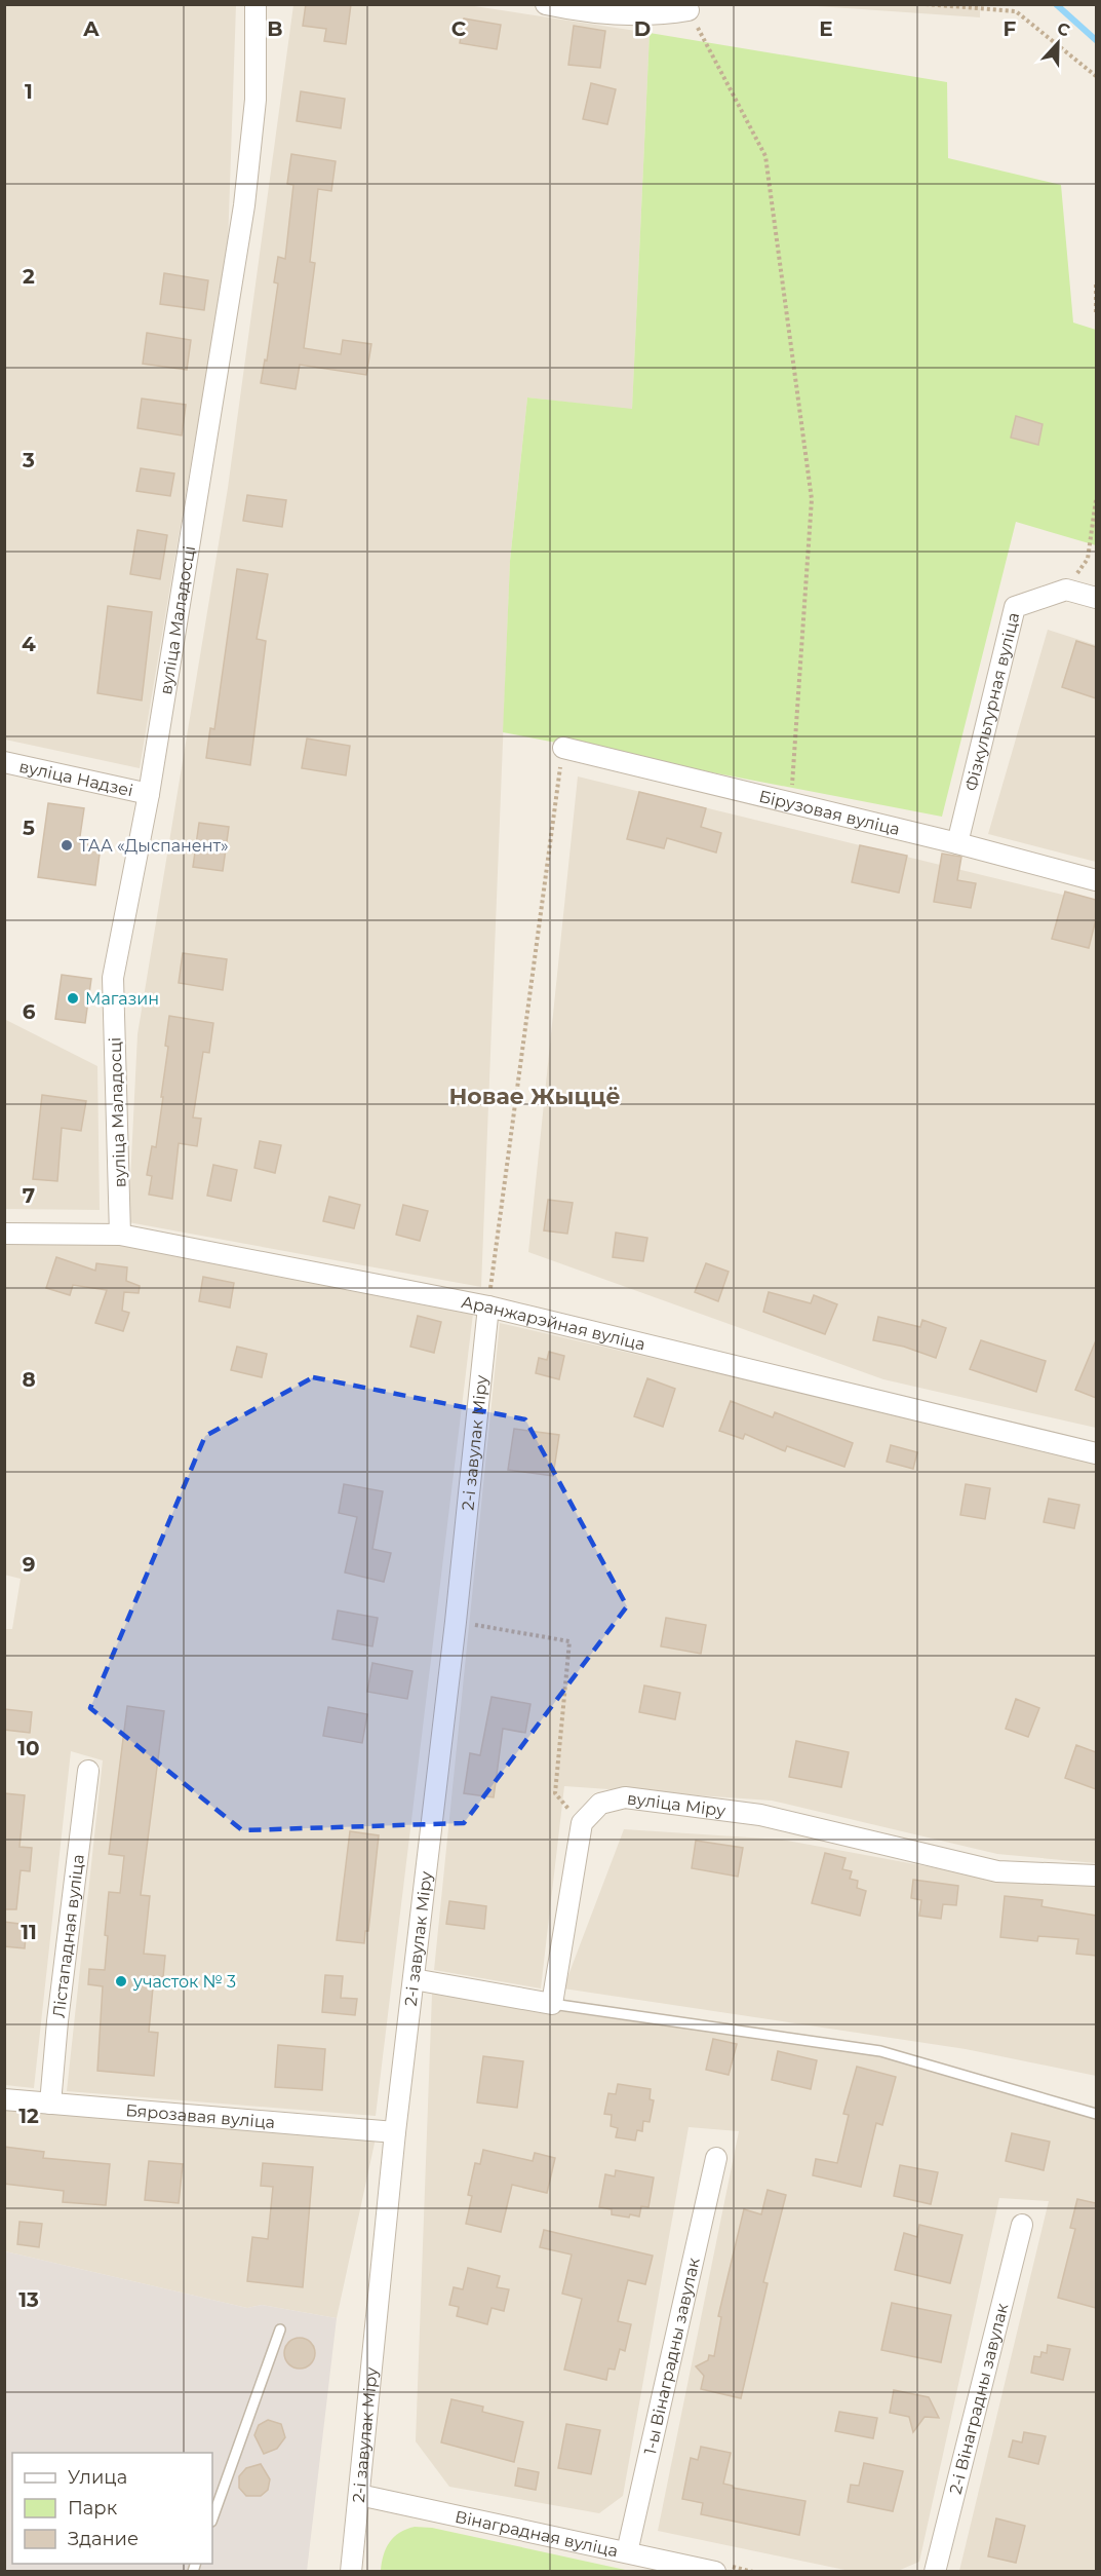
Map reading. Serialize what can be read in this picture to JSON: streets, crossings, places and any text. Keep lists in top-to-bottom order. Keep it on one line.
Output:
{"streets":{"street":["вуліца Маладосці","Фізкультурная вуліца","вуліца Надзеі","Бірузовая вуліца","Аранжарэйная вуліца","2-і завулак Міру","вуліца Міру","Лістападная вуліца","Бярозавая вуліца","1-ы Вінаградны завулак","2-і Вінаградны завулак","Вінаградная вуліца"]},"crossings":[["вуліца Маладосці","вуліца Надзеі"],["вуліца Маладосці","Аранжарэйная вуліца"],["Фізкультурная вуліца","Бірузовая вуліца"],["Аранжарэйная вуліца","2-і завулак Міру"],["2-і завулак Міру","Бярозавая вуліца"],["2-і завулак Міру","Вінаградная вуліца"],["Лістападная вуліца","Бярозавая вуліца"],["1-ы Вінаградны завулак","Вінаградная вуліца"]],"districts":["Новае Жыццё"],"places":["ТАА «Дыспанент»","Магазин","участок № 3"],"legend":["Улица","Парк","Здание"],"north":"top","grid":{"columns":["A","B","C","D","E","F"],"rows":["1","2","3","4","5","6","7","8","9","10","11","12","13"]}}
